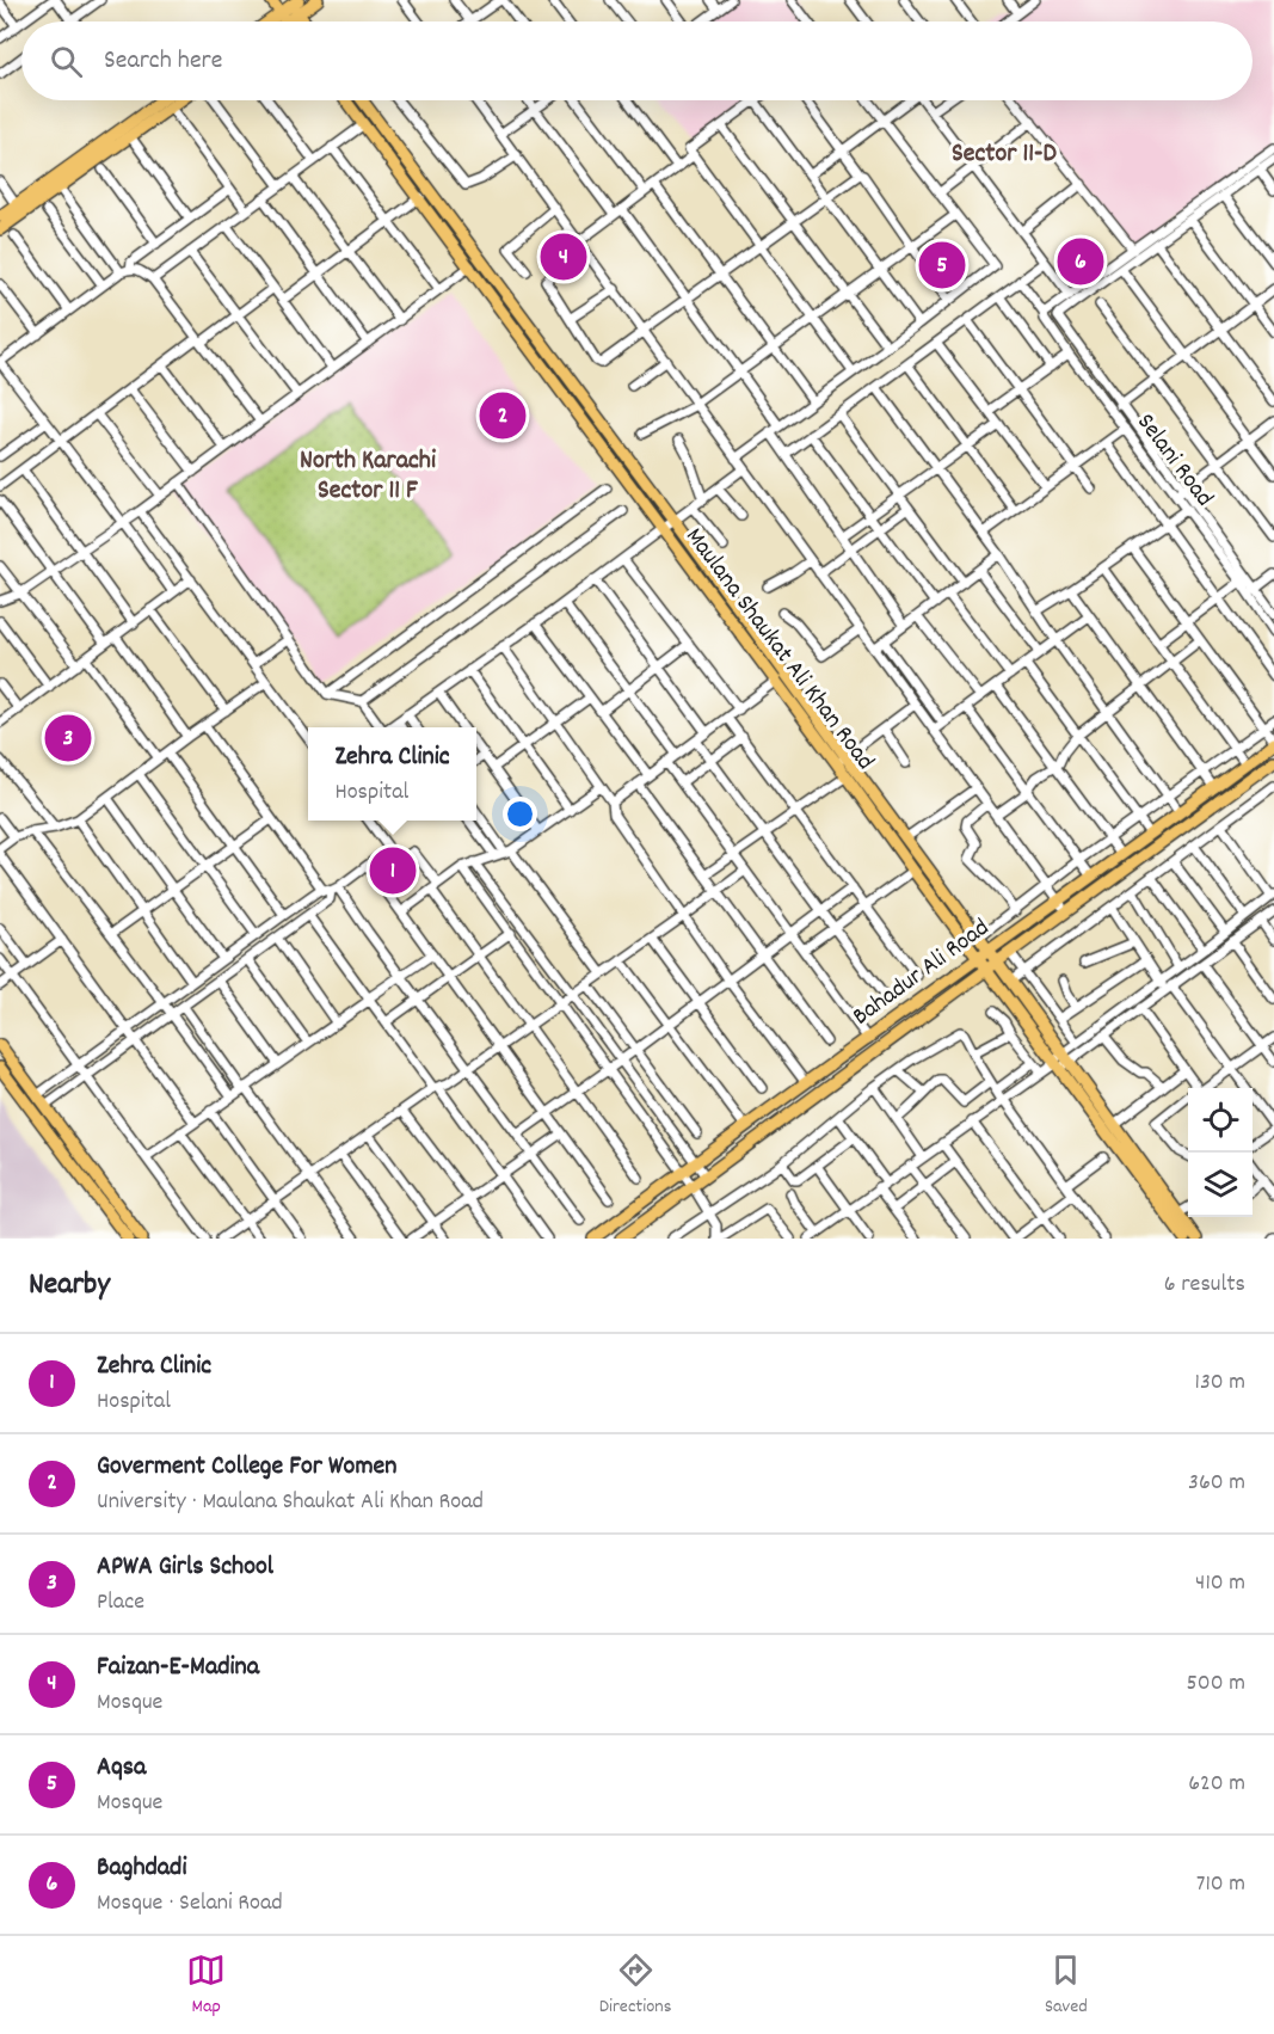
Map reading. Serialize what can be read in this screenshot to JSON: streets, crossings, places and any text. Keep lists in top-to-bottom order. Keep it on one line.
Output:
{"streets":{"main road":["Maulana Shaukat Ali Khan Road","Bahadur Ali Road"],"street":["Selani Road"]},"crossings":[["Maulana Shaukat Ali Khan Road","Bahadur Ali Road"]],"districts":["Sector 11-D","North Karachi Sector 11 F"],"page":{"search":"Search here","pins":["4","6","5","2","3","1"],"popup":["Zehra Clinic","Hospital"],"heading":["Nearby","6 results"],"list":[{"mark":"1","name":"Zehra Clinic","note":"Hospital","value":"130 m"},{"mark":"2","name":"Goverment College For Women","note":"University · Maulana Shaukat Ali Khan Road","value":"360 m"},{"mark":"3","name":"APWA Girls School","note":"Place","value":"410 m"},{"mark":"4","name":"Faizan-E-Madina","note":"Mosque","value":"500 m"},{"mark":"5","name":"Aqsa","note":"Mosque","value":"620 m"},{"mark":"6","name":"Baghdadi","note":"Mosque · Selani Road","value":"710 m"}],"nav":["Map","Directions","Saved"]}}
